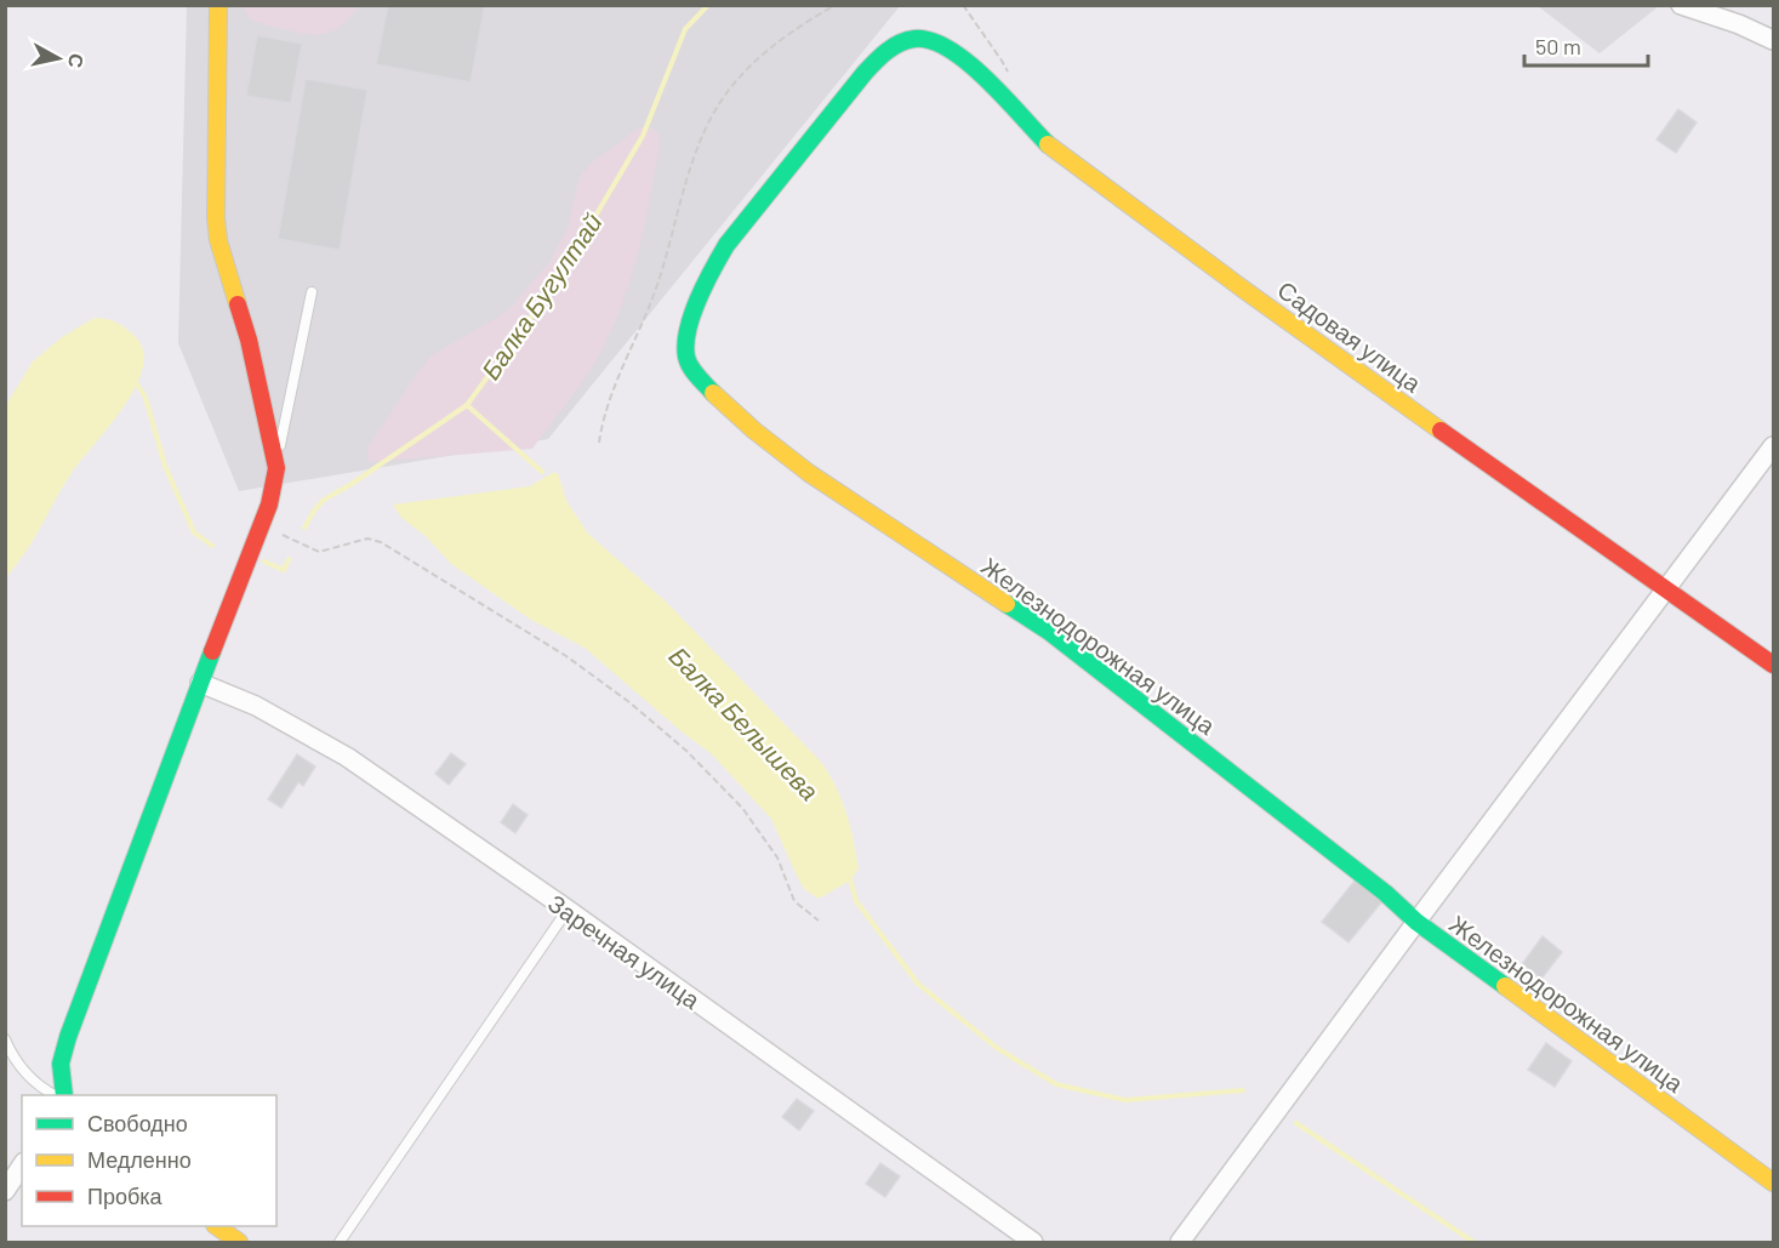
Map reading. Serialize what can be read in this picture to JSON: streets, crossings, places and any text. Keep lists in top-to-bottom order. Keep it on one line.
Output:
{"streets":{"street":["Садовая улица","Железнодорожная улица","Заречная улица"]},"crossings":[["Садовая улица","Железнодорожная улица"]],"water":["Балка Бугултай","Балка Белышева"],"legend":["Свободно","Медленно","Пробка"],"scale_bar":"50 m","north":"right"}
